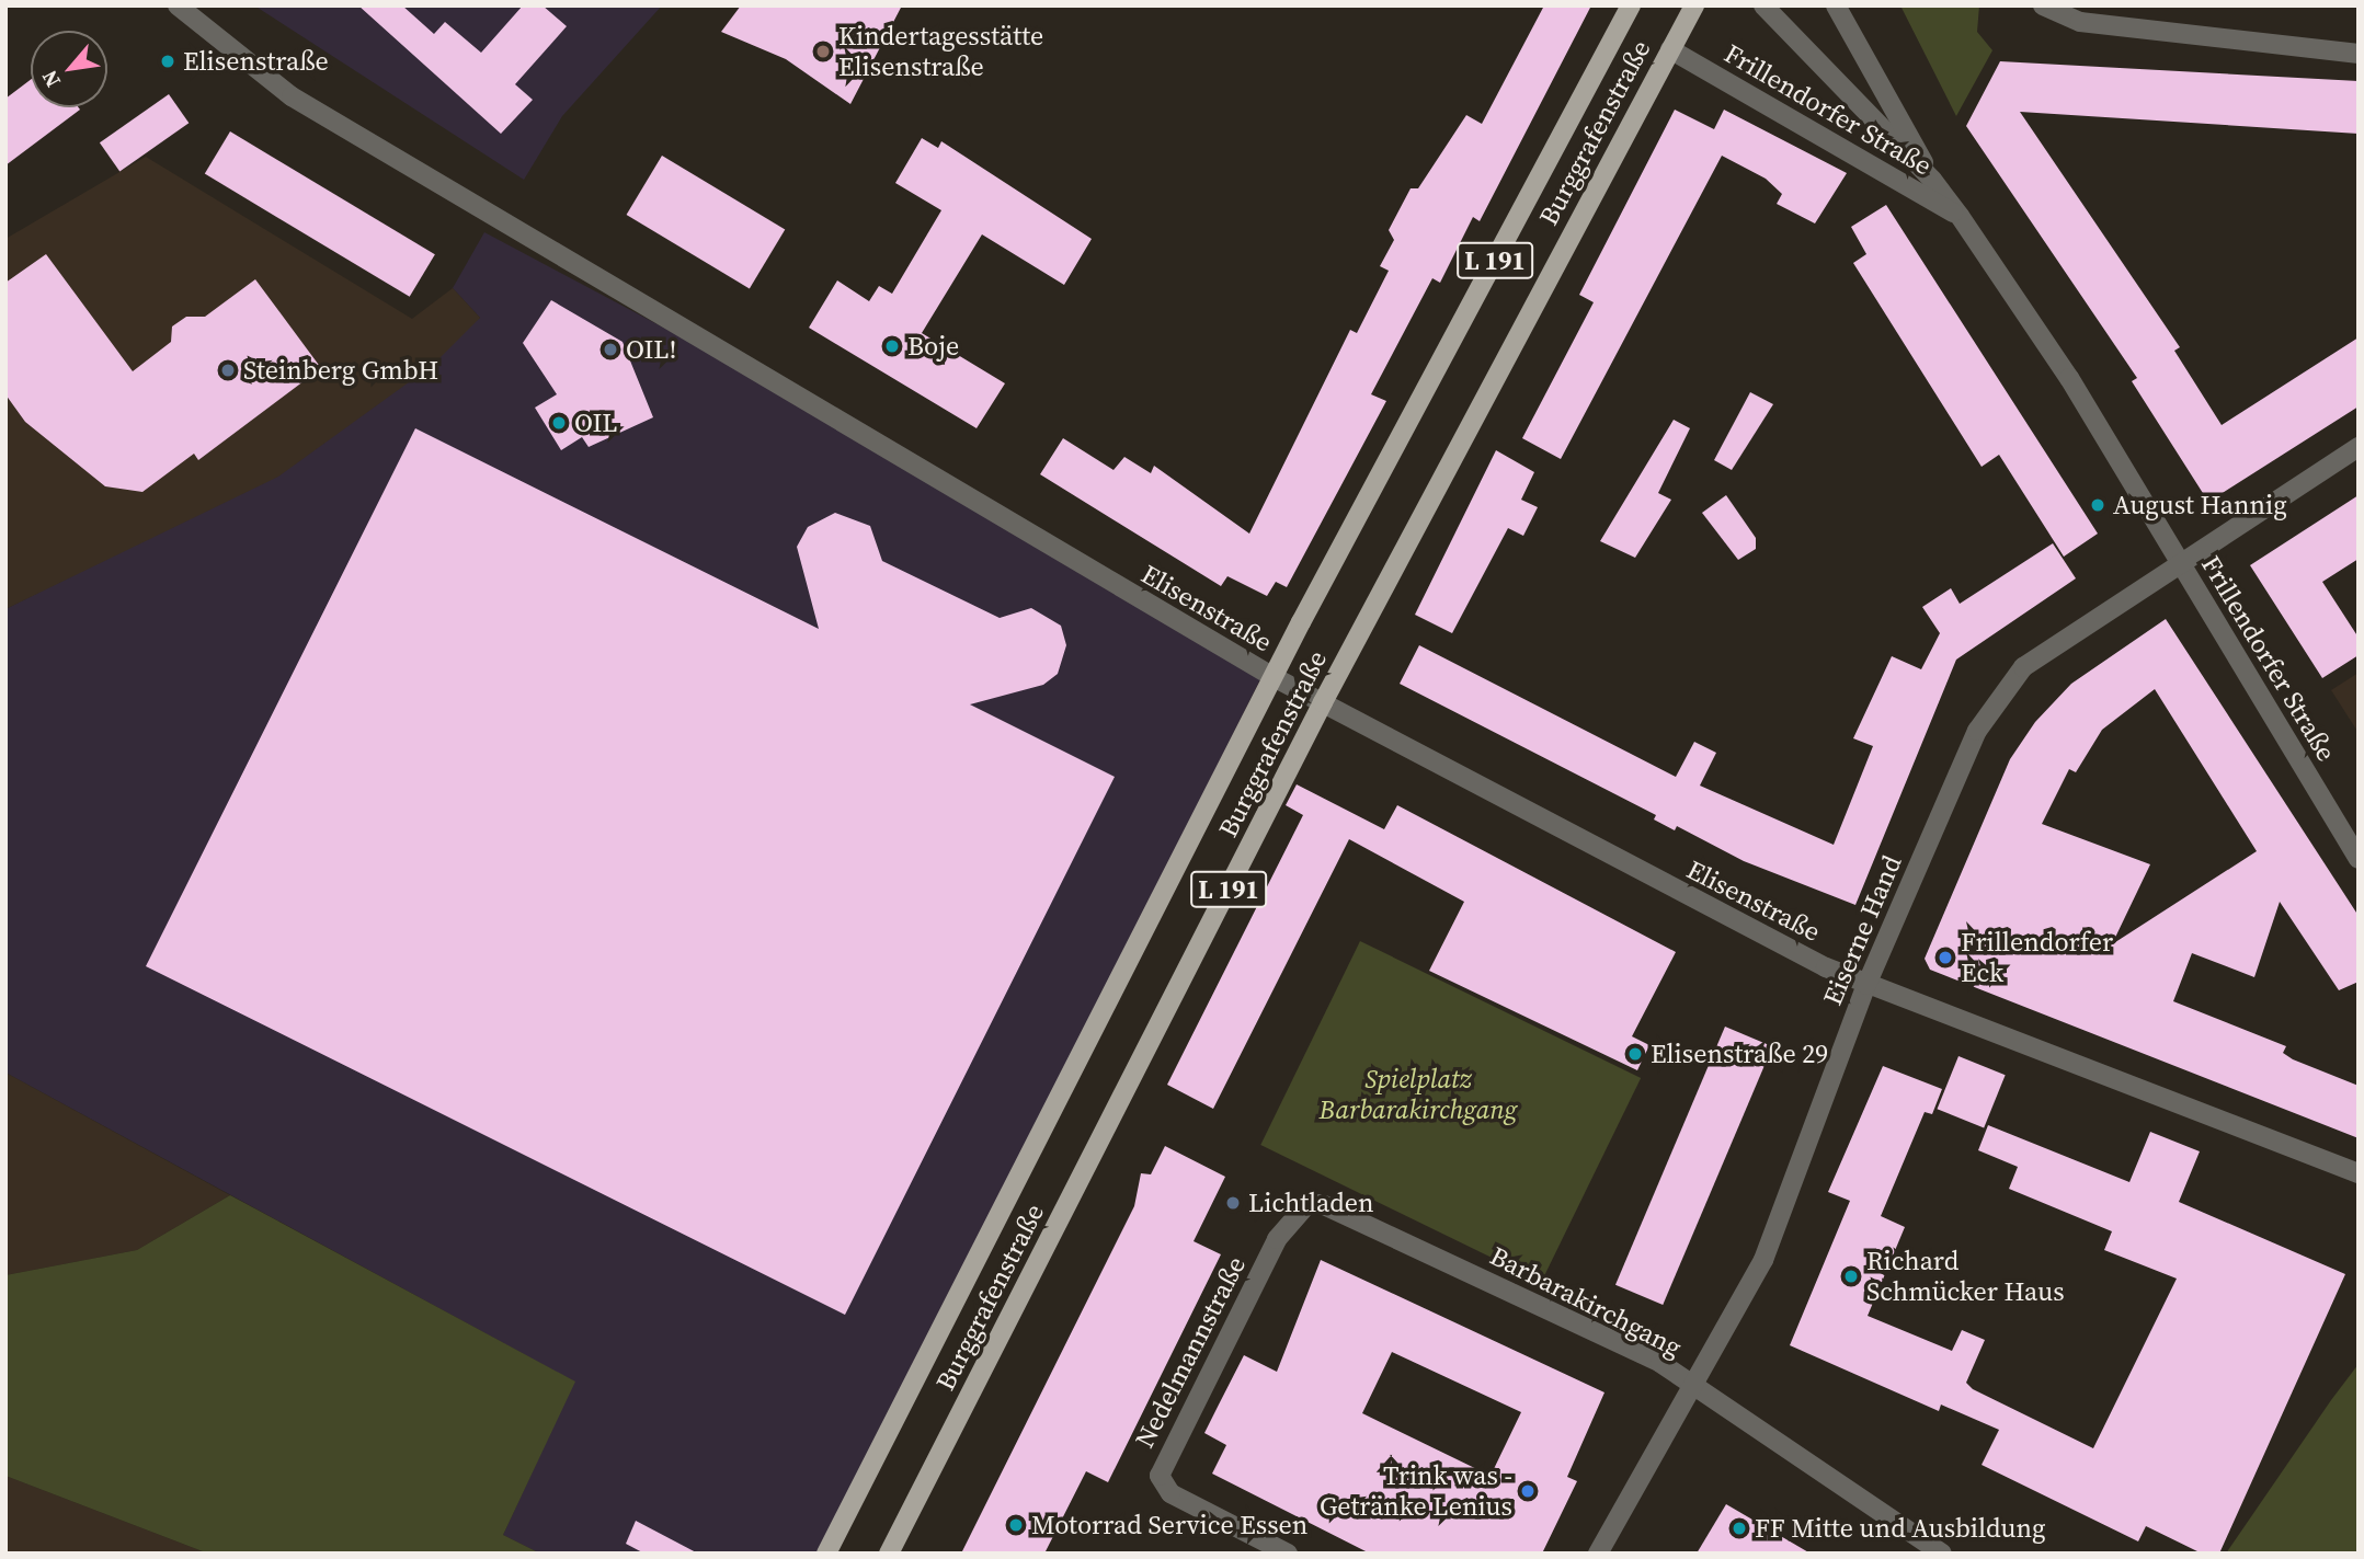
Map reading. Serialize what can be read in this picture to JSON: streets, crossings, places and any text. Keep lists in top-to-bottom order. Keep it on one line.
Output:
{"streets":{"main road":["Burggrafenstraße","L 191"],"street":["Frillendorfer Straße","Elisenstraße","Eiserne Hand","Barbarakirchgang","Nedelmannstraße"]},"crossings":[["Frillendorfer Straße","Burggrafenstraße"],["Frillendorfer Straße","Eiserne Hand"],["Burggrafenstraße","Elisenstraße"],["Elisenstraße","Eiserne Hand"],["Eiserne Hand","Barbarakirchgang"],["Barbarakirchgang","Nedelmannstraße"]],"parks":["Spielplatz Barbarakirchgang"],"places":["Kindertagesstätte Elisenstraße","Elisenstraße","Boje","OIL!","Steinberg GmbH","OIL","August Hannig","Frillendorfer Eck","Elisenstraße 29","Lichtladen","Richard Schmücker Haus","Trink was - Getränke Lenius","Motorrad Service Essen","FF Mitte und Ausbildung"],"north":"bottom left"}
